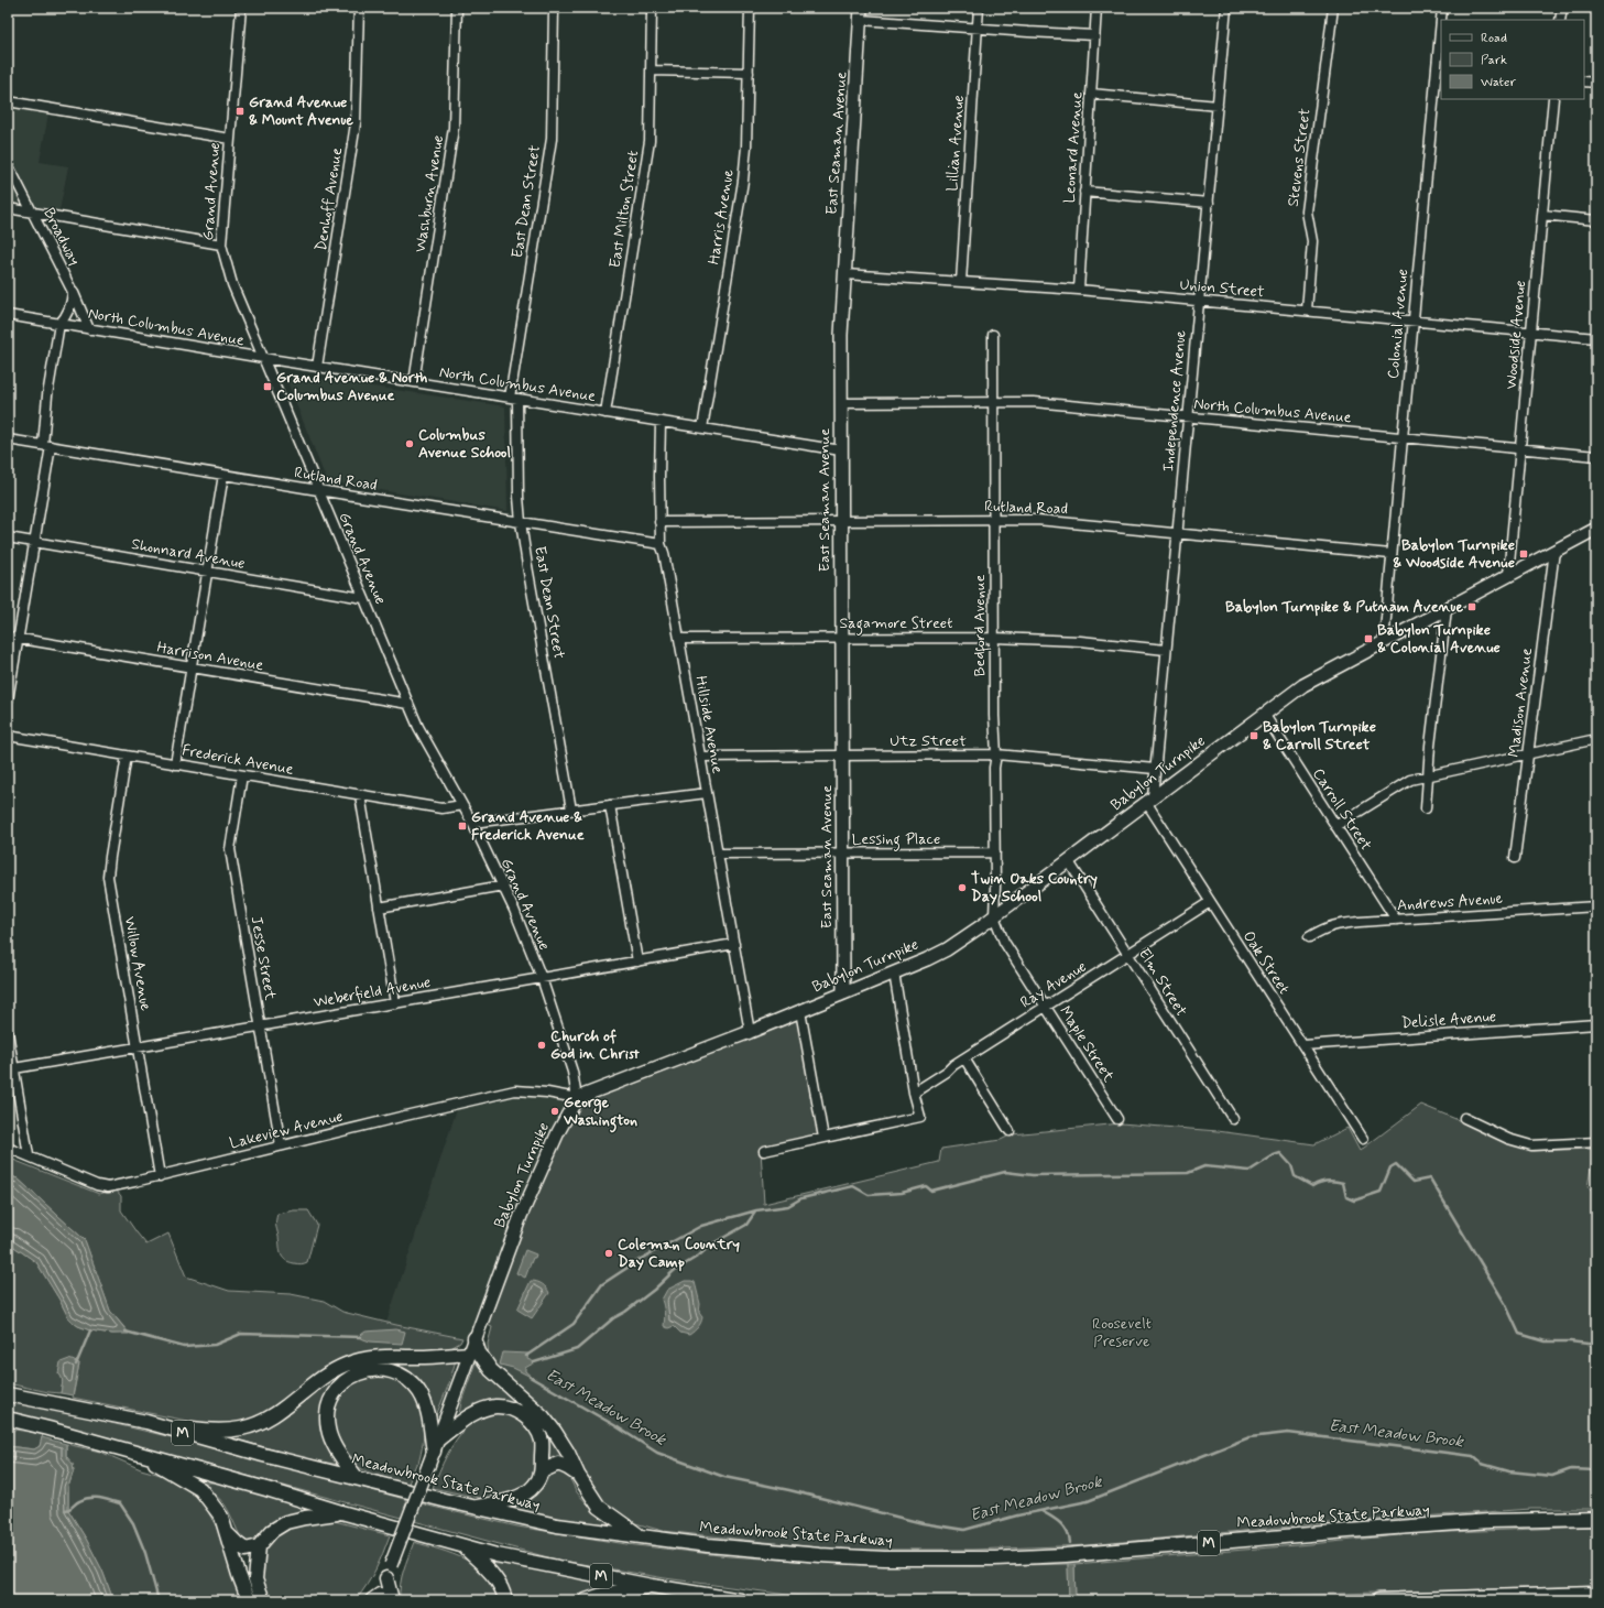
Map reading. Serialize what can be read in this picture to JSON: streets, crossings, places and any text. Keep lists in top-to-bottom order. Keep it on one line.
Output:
{"streets":{"highway":["M","Meadowbrook State Parkway"],"main road":["East Seaman Avenue","Babylon Turnpike"],"street":["Lillian Avenue","Leonard Avenue","Stevens Street","Grand Avenue","Washburn Avenue","Denhoff Avenue","East Dean Street","East Milton Street","Harris Avenue","Broadway","Union Street","Colonial Avenue","North Columbus Avenue","Woodside Avenue","Independence Avenue","Rutland Road","Shonnard Avenue","Sagamore Street","Bedford Avenue","Harrison Avenue","Madison Avenue","Hillside Avenue","Utz Street","Frederick Avenue","Carroll Street","Lessing Place","Andrews Avenue","Jesse Street","Oak Street","Willow Avenue","Elm Street","Ray Avenue","Weberfield Avenue","Delisle Avenue","Maple Street","Lakeview Avenue"]},"crossings":[["East Seaman Avenue","Union Street"],["East Seaman Avenue","North Columbus Avenue"],["East Seaman Avenue","Rutland Road"],["East Seaman Avenue","Sagamore Street"],["East Seaman Avenue","Utz Street"],["East Seaman Avenue","Babylon Turnpike"],["East Seaman Avenue","Lessing Place"],["Lillian Avenue","Union Street"],["Leonard Avenue","Union Street"],["Stevens Street","Union Street"],["Grand Avenue","North Columbus Avenue"],["Grand Avenue","Rutland Road"],["Grand Avenue","Shonnard Avenue"],["Grand Avenue","Harrison Avenue"],["Grand Avenue","Frederick Avenue"],["Grand Avenue","Babylon Turnpike"],["Grand Avenue","Weberfield Avenue"],["Grand Avenue","Lakeview Avenue"],["Washburn Avenue","North Columbus Avenue"],["Denhoff Avenue","North Columbus Avenue"],["East Dean Street","North Columbus Avenue"],["East Dean Street","Rutland Road"],["East Milton Street","North Columbus Avenue"],["Harris Avenue","North Columbus Avenue"],["Broadway","North Columbus Avenue"],["Union Street","Colonial Avenue"],["Union Street","Woodside Avenue"],["Union Street","Independence Avenue"],["Colonial Avenue","North Columbus Avenue"],["Colonial Avenue","Rutland Road"],["Colonial Avenue","Babylon Turnpike"],["North Columbus Avenue","Woodside Avenue"],["North Columbus Avenue","Independence Avenue"],["North Columbus Avenue","Bedford Avenue"],["North Columbus Avenue","Hillside Avenue"],["Woodside Avenue","Babylon Turnpike"],["Independence Avenue","Rutland Road"],["Independence Avenue","Sagamore Street"],["Independence Avenue","Utz Street"],["Independence Avenue","Babylon Turnpike"],["Independence Avenue","Oak Street"],["Rutland Road","Bedford Avenue"],["Rutland Road","Hillside Avenue"],["Sagamore Street","Bedford Avenue"],["Sagamore Street","Hillside Avenue"],["Bedford Avenue","Utz Street"],["Bedford Avenue","Babylon Turnpike"],["Bedford Avenue","Lessing Place"],["Bedford Avenue","Maple Street"],["Madison Avenue","Babylon Turnpike"],["Hillside Avenue","Utz Street"],["Hillside Avenue","Babylon Turnpike"],["Hillside Avenue","Lessing Place"],["Hillside Avenue","Weberfield Avenue"],["Frederick Avenue","Jesse Street"],["Frederick Avenue","Willow Avenue"],["Babylon Turnpike","Carroll Street"],["Babylon Turnpike","Oak Street"],["Babylon Turnpike","Elm Street"],["Babylon Turnpike","Maple Street"],["Babylon Turnpike","Lakeview Avenue"],["Carroll Street","Andrews Avenue"],["Jesse Street","Weberfield Avenue"],["Jesse Street","Lakeview Avenue"],["Oak Street","Ray Avenue"],["Oak Street","Delisle Avenue"],["Willow Avenue","Weberfield Avenue"],["Willow Avenue","Lakeview Avenue"],["Elm Street","Ray Avenue"],["Ray Avenue","Maple Street"]],"water":["East Meadow Brook"],"parks":["Roosevelt Preserve"],"places":{"transit":["Grand Avenue & Mount Avenue","Grand Avenue & North Columbus Avenue","Babylon Turnpike & Woodside Avenue","Babylon Turnpike & Putnam Avenue","Babylon Turnpike & Colonial Avenue","Babylon Turnpike & Carroll Street","Grand Avenue & Frederick Avenue"],"other":["Columbus Avenue School","Twin Oaks Country Day School","Church of God in Christ","George Washington","Coleman Country Day Camp"]},"legend":["Road","Park","Water"]}
